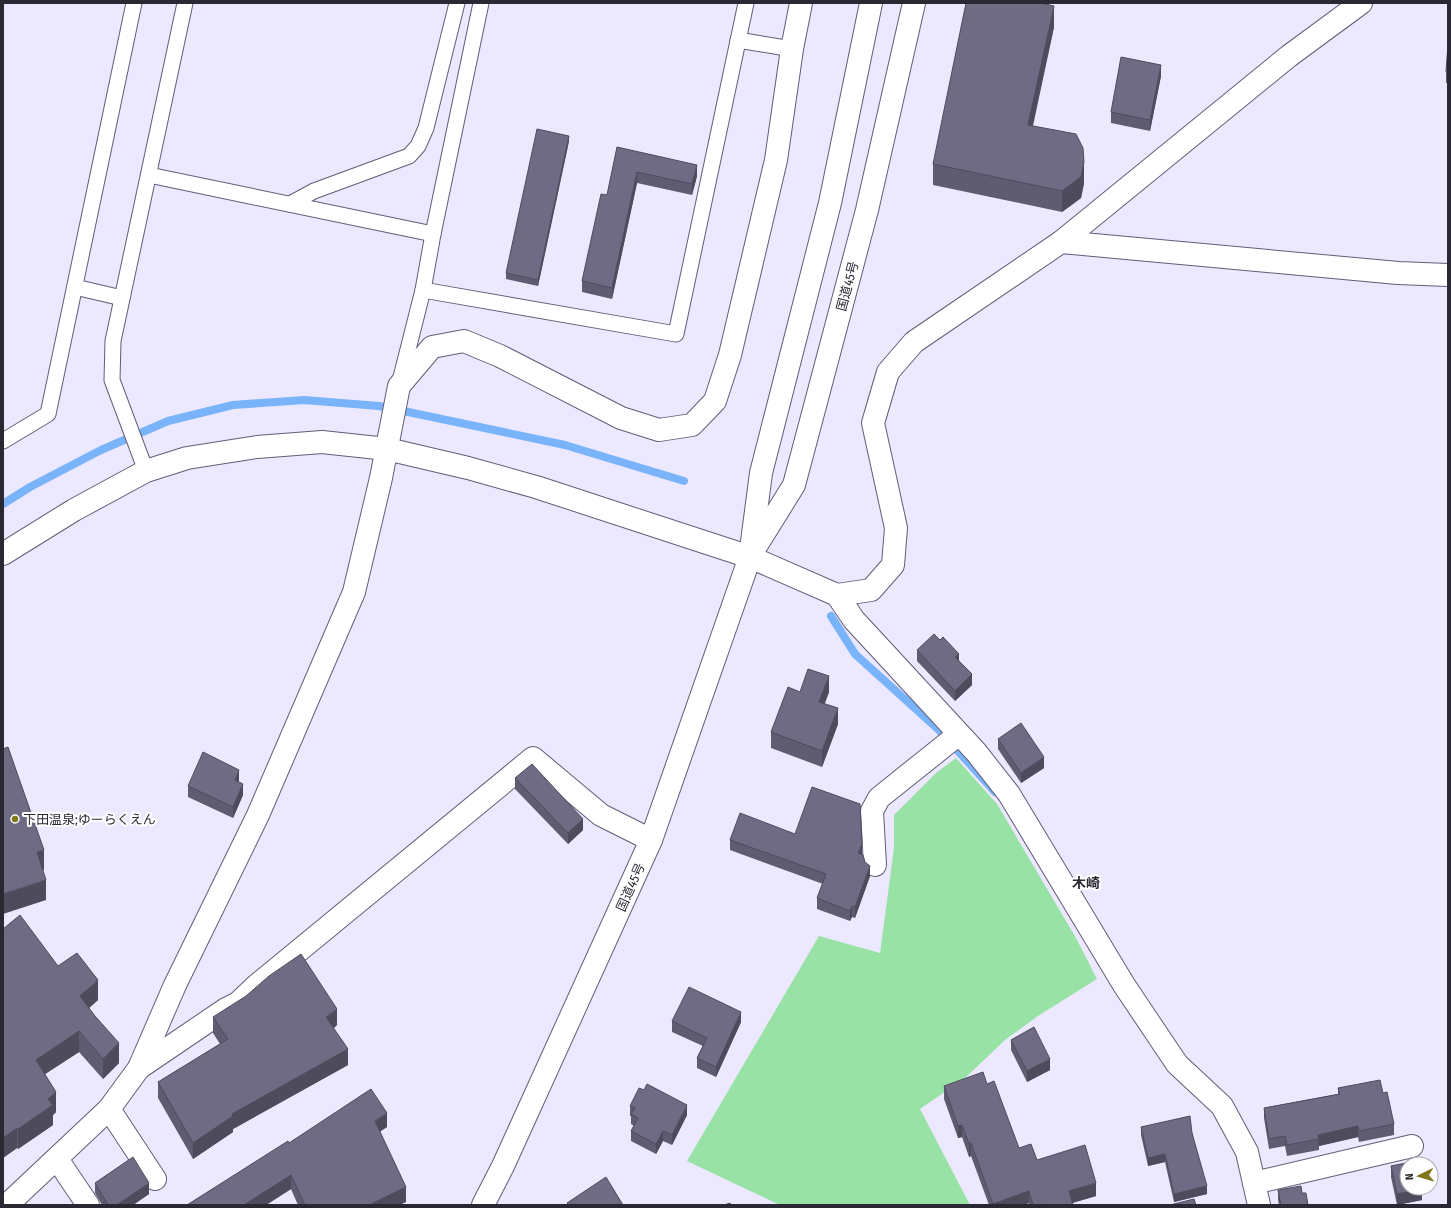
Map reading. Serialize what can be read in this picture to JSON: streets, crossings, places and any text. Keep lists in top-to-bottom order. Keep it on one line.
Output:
{"streets":{"main road":["国道45号"]},"districts":["木崎"],"places":["下田温泉;ゆーらくえん"],"north":"left"}
